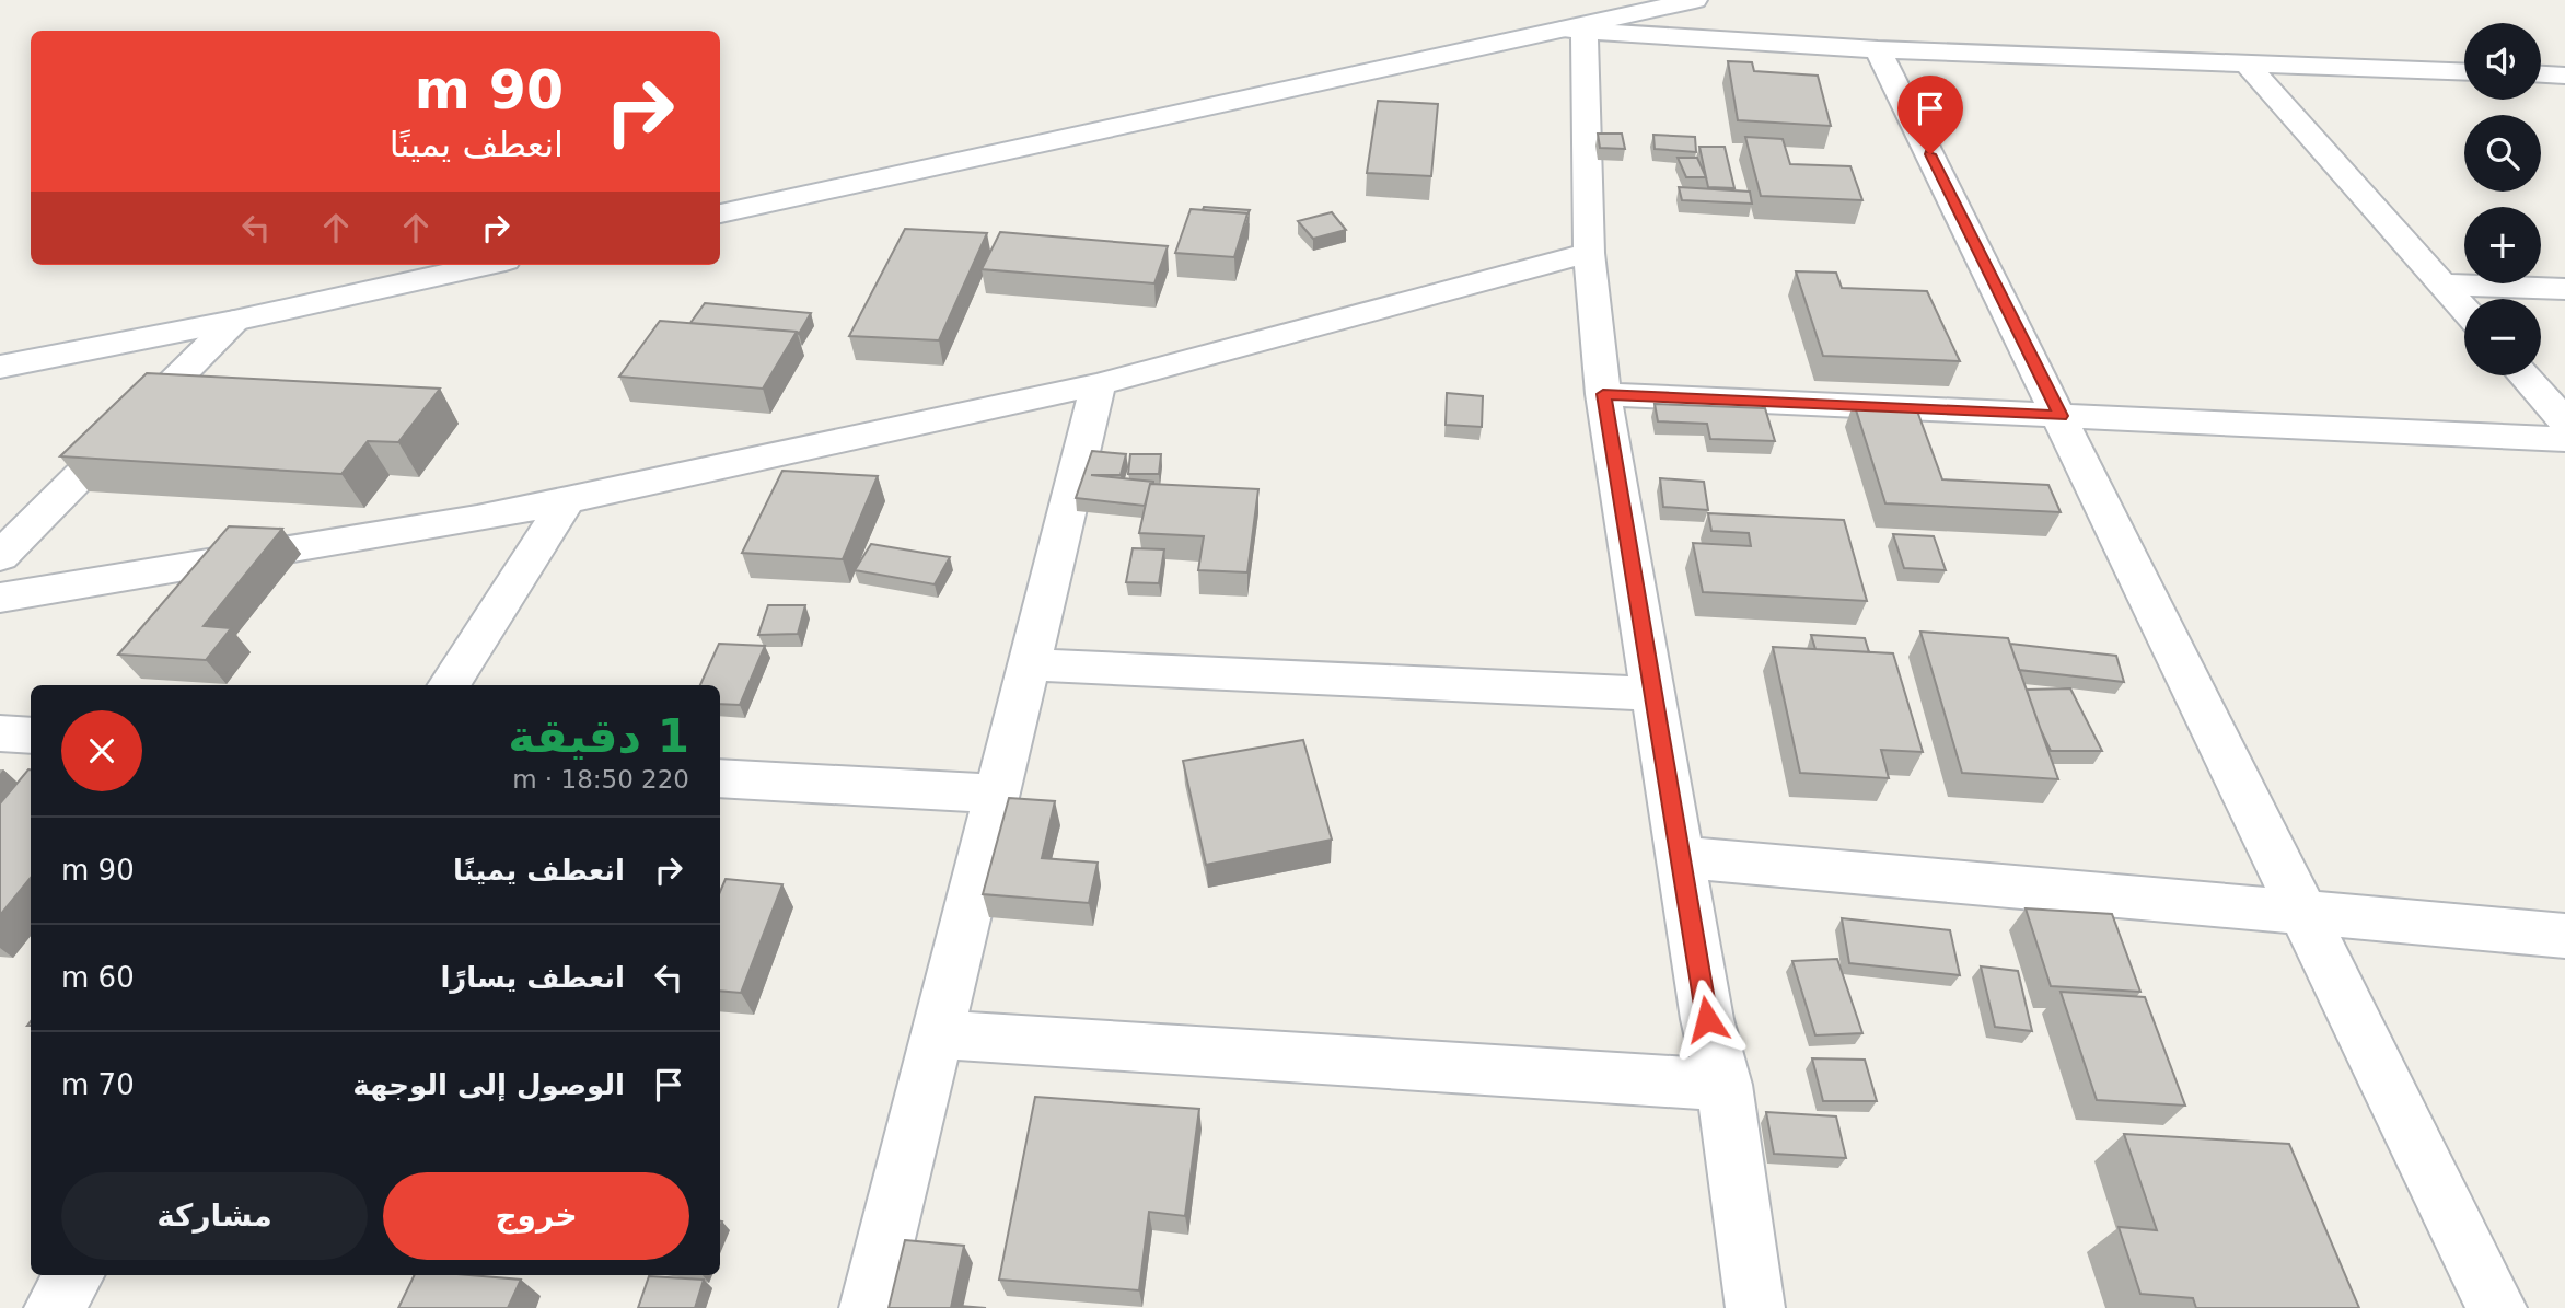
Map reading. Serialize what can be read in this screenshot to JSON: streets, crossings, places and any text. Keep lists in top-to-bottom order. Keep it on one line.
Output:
{"page":{"map_buttons":["+","−"],"turn":["90 m","انعطف يمينًا"],"heading":["1 دقيقة","220 m · 18:50"],"list":[{"name":"انعطف يمينًا","value":"90 m"},{"name":"انعطف يسارًا","value":"60 m"},{"name":"الوصول إلى الوجهة","value":"70 m"}],"buttons":["خروج","مشاركة"]}}
